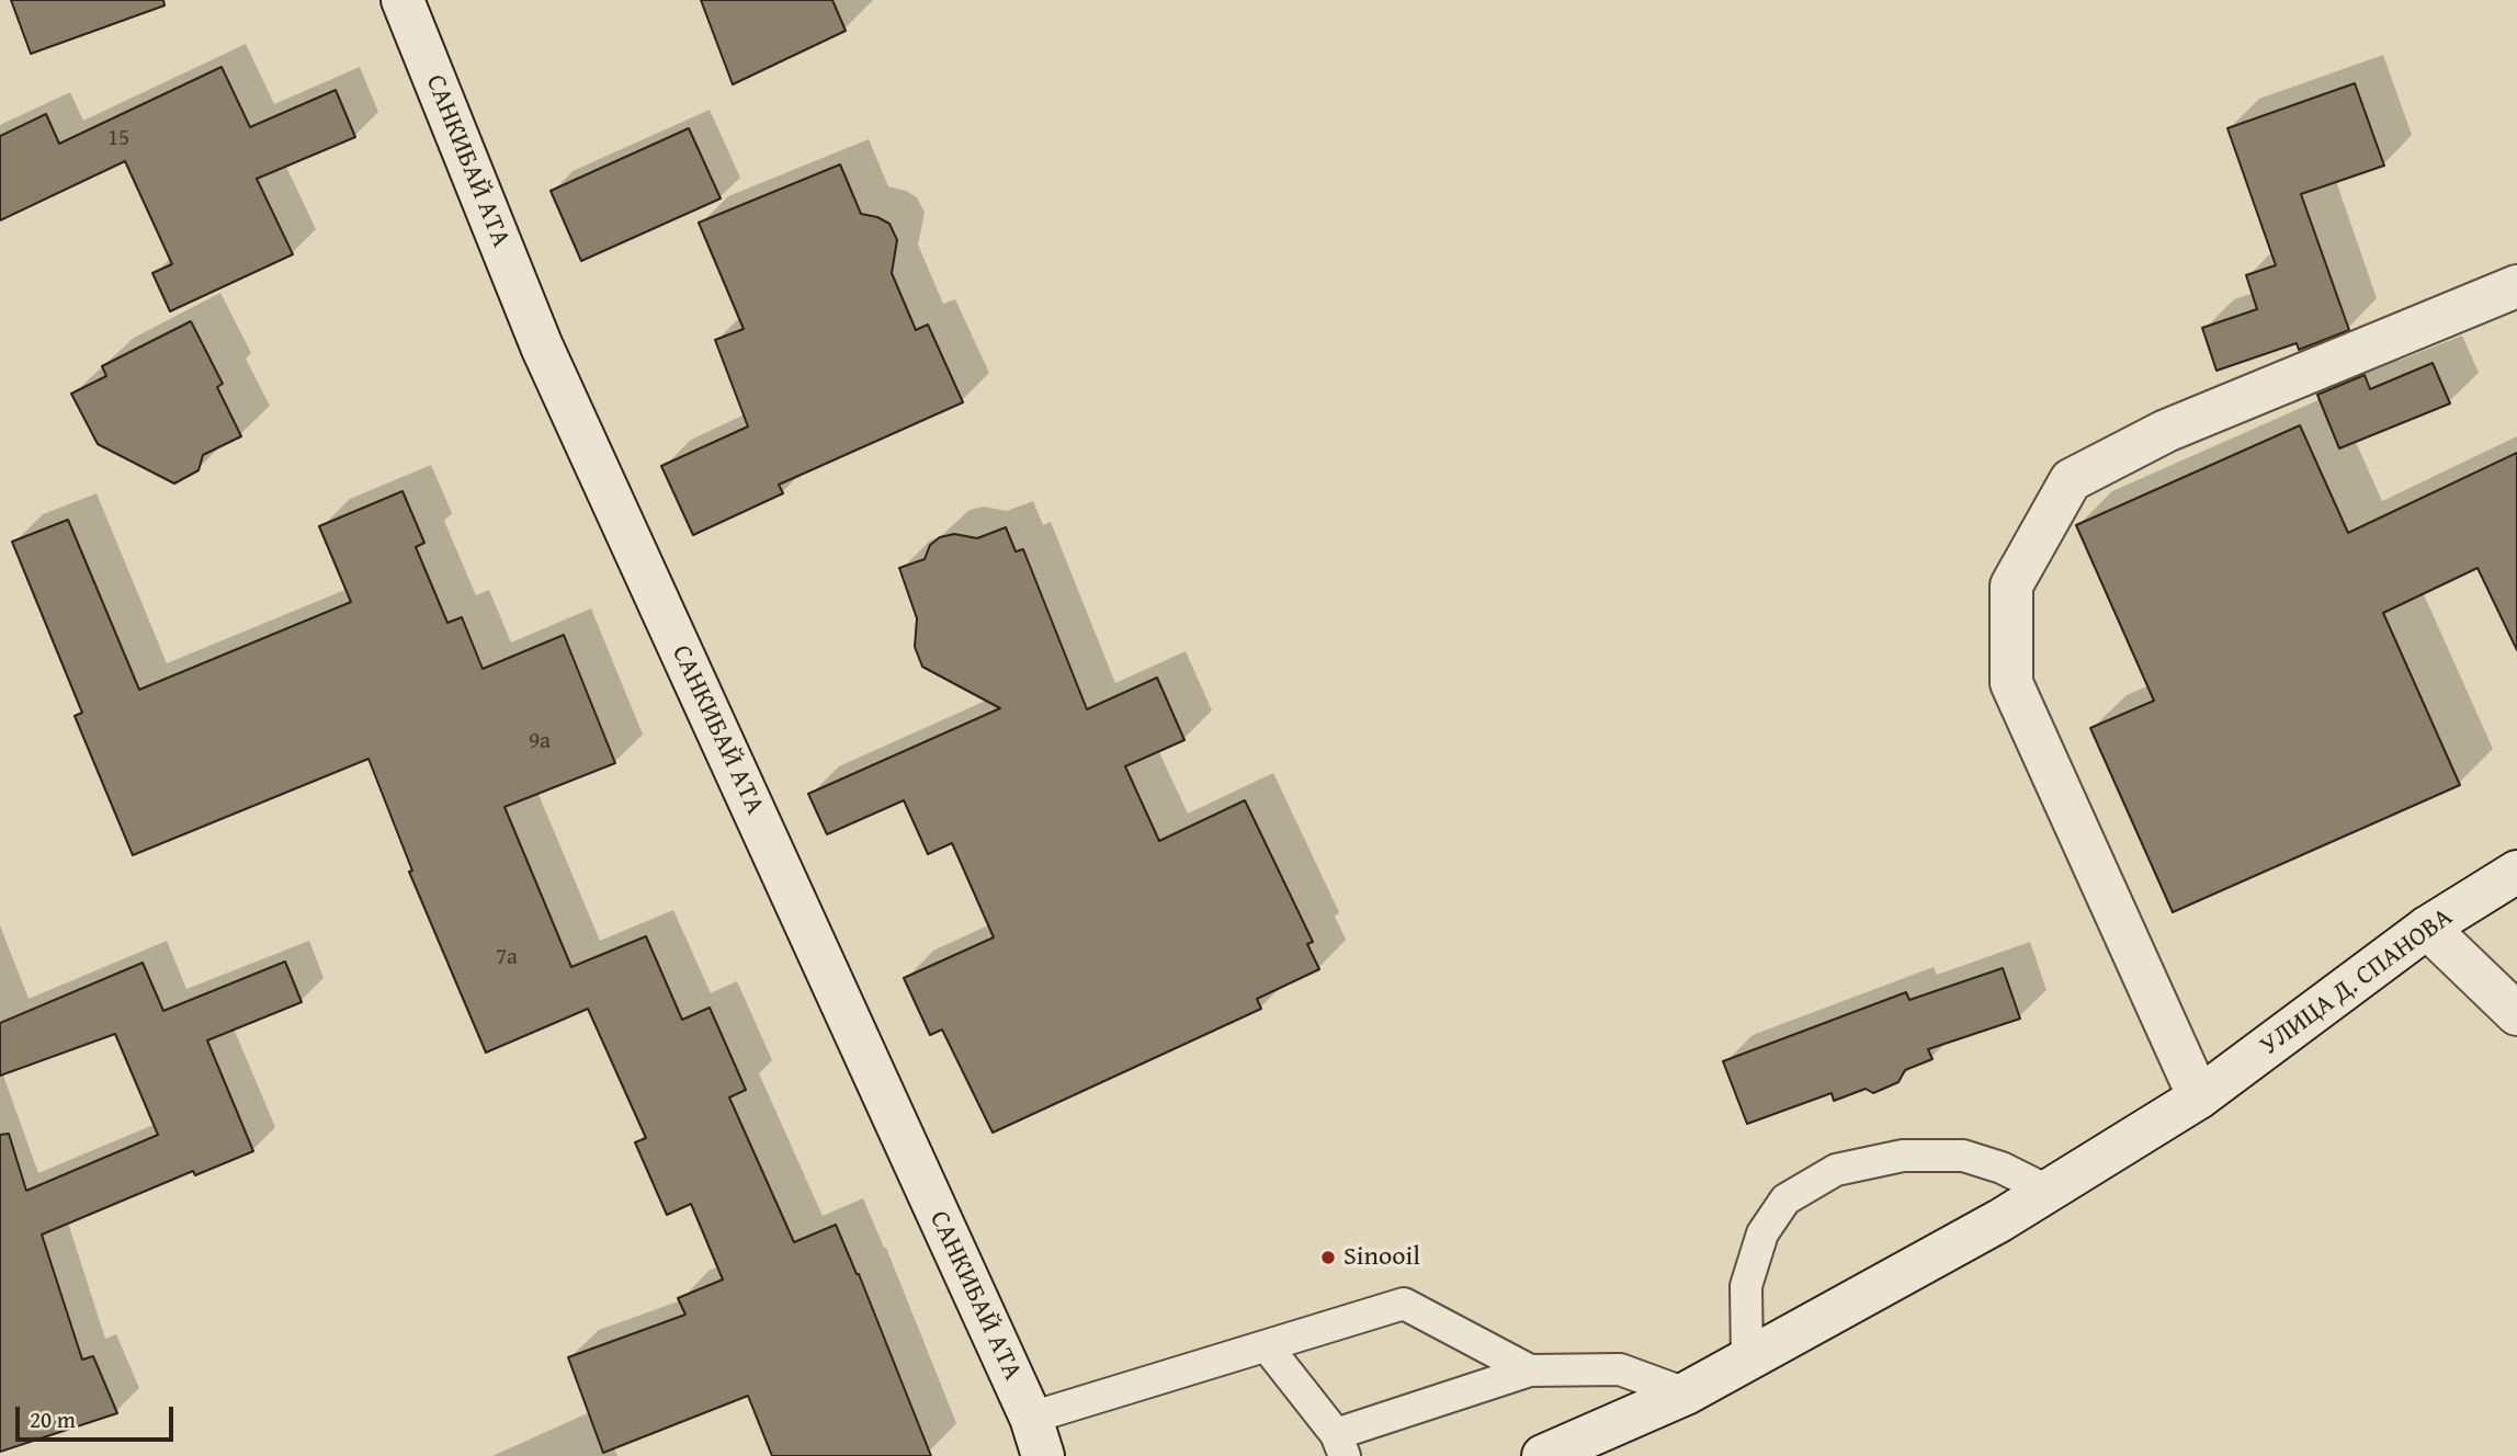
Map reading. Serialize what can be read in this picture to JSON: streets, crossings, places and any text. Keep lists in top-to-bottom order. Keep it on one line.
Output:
{"streets":{"street":["САНКИБАЙ АТА","УЛИЦА Д. СПАНОВА"]},"places":["Sinooil"],"house_numbers":["15","9а","7а"],"scale_bar":"20 m"}
